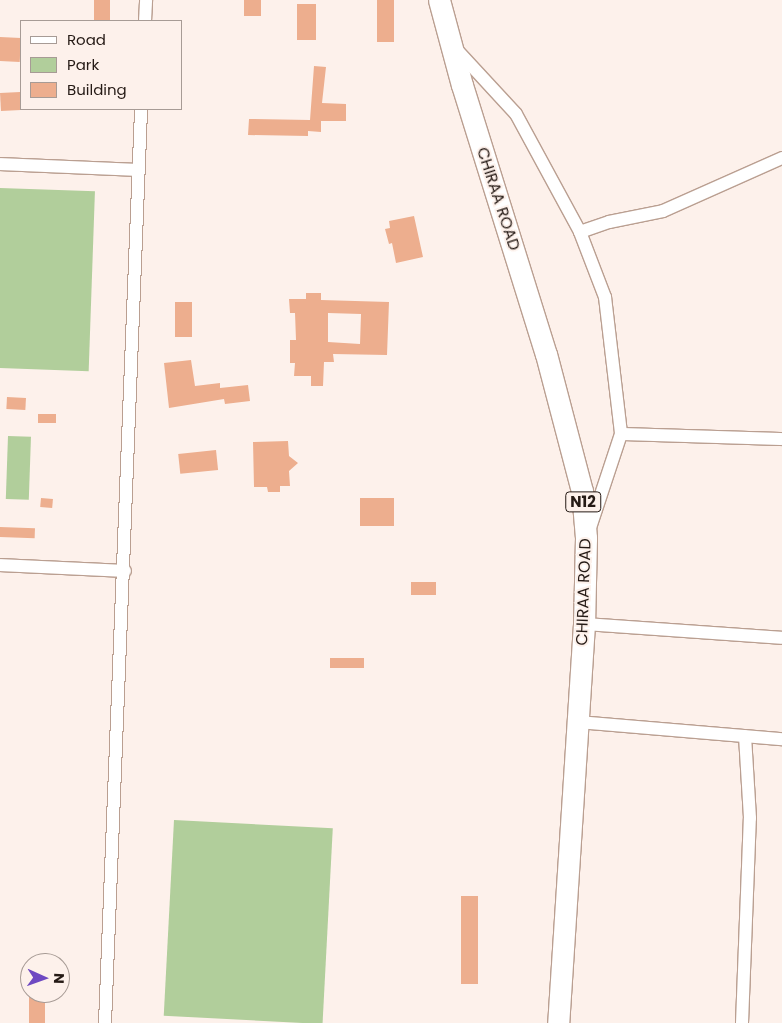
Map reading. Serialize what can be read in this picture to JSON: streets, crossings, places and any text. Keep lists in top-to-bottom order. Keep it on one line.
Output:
{"streets":{"highway":["CHIRAA ROAD","N12"]},"legend":["Road","Park","Building"],"north":"right"}
